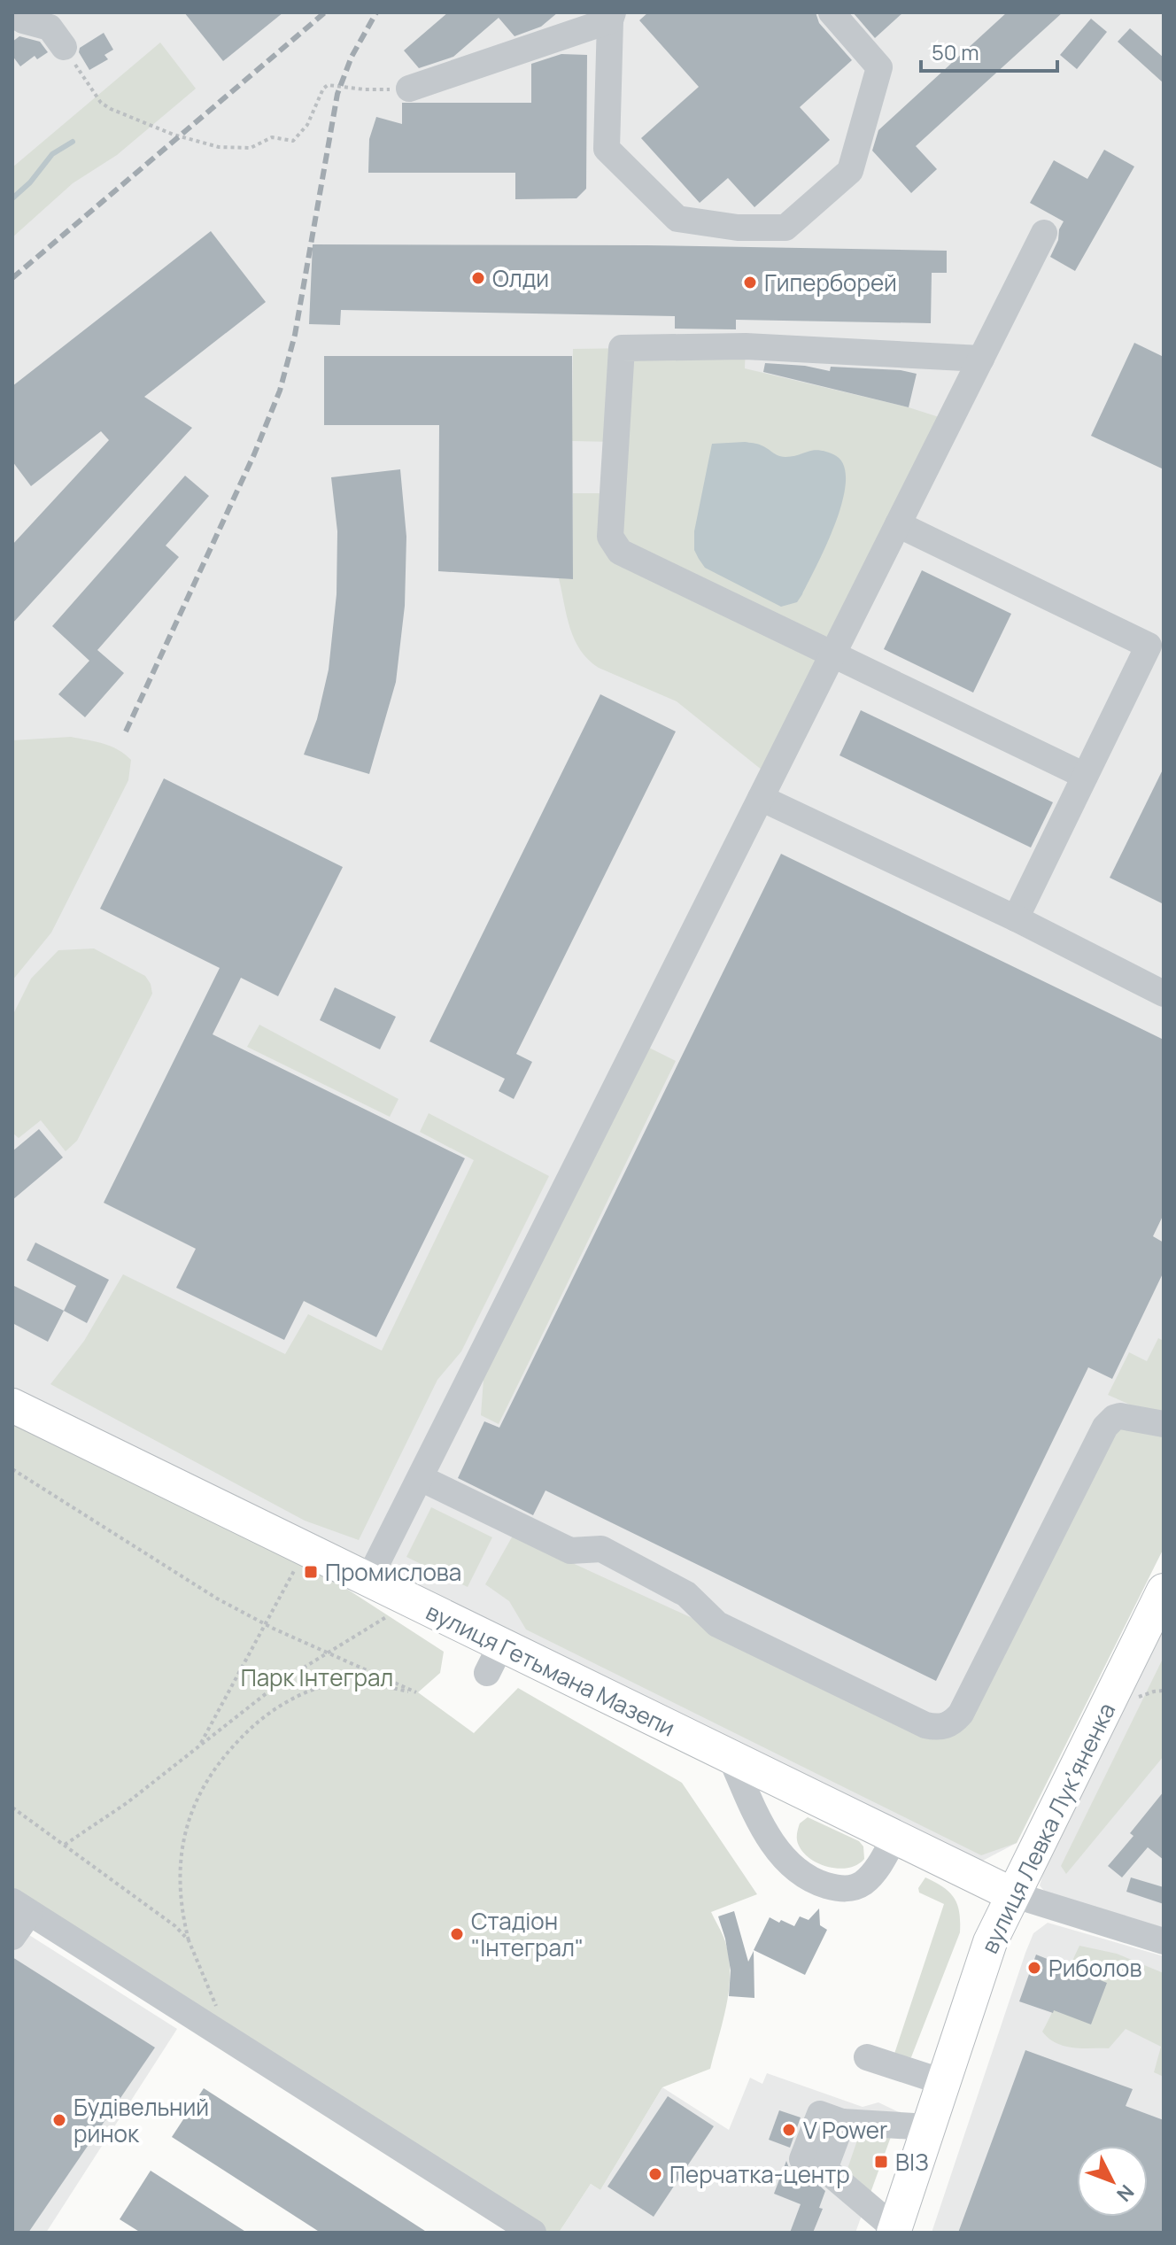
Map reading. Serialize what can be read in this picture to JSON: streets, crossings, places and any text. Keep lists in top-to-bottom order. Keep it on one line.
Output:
{"streets":{"main road":["вулиця Гетьмана Мазепи","вулиця Левка Лукʼяненка"]},"crossings":[["вулиця Гетьмана Мазепи","вулиця Левка Лукʼяненка"]],"parks":["Парк Інтеграл"],"places":{"other":["Олди","Гиперборей","Стадіон \"Інтеграл\"","Риболов","Будівельний ринок","V Power","Перчатка-центр"],"transit":["Промислова","ВІЗ"]},"scale_bar":"50 m","north":"bottom right"}
